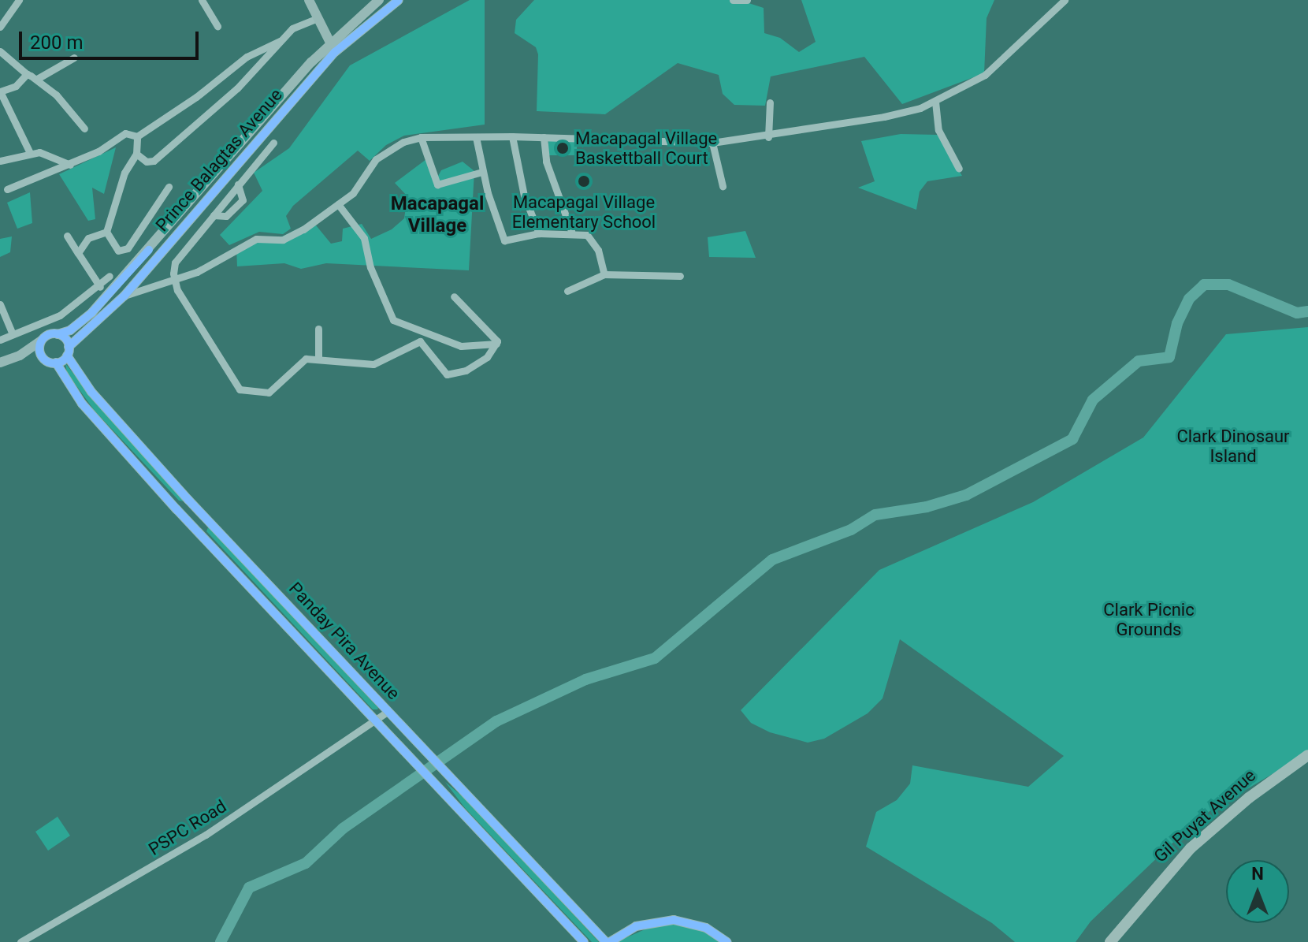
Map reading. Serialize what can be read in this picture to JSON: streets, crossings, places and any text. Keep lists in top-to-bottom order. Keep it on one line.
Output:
{"streets":{"main road":["Prince Balagtas Avenue","Panday Pira Avenue","Gil Puyat Avenue"],"street":["PSPC Road"]},"crossings":[["Prince Balagtas Avenue","Panday Pira Avenue"],["Panday Pira Avenue","PSPC Road"]],"districts":["Macapagal Village"],"parks":["Clark Dinosaur Island","Clark Picnic Grounds"],"places":["Macapagal Village Baskettball Court","Macapagal Village Elementary School"],"scale_bar":"200 m","north":"top"}
